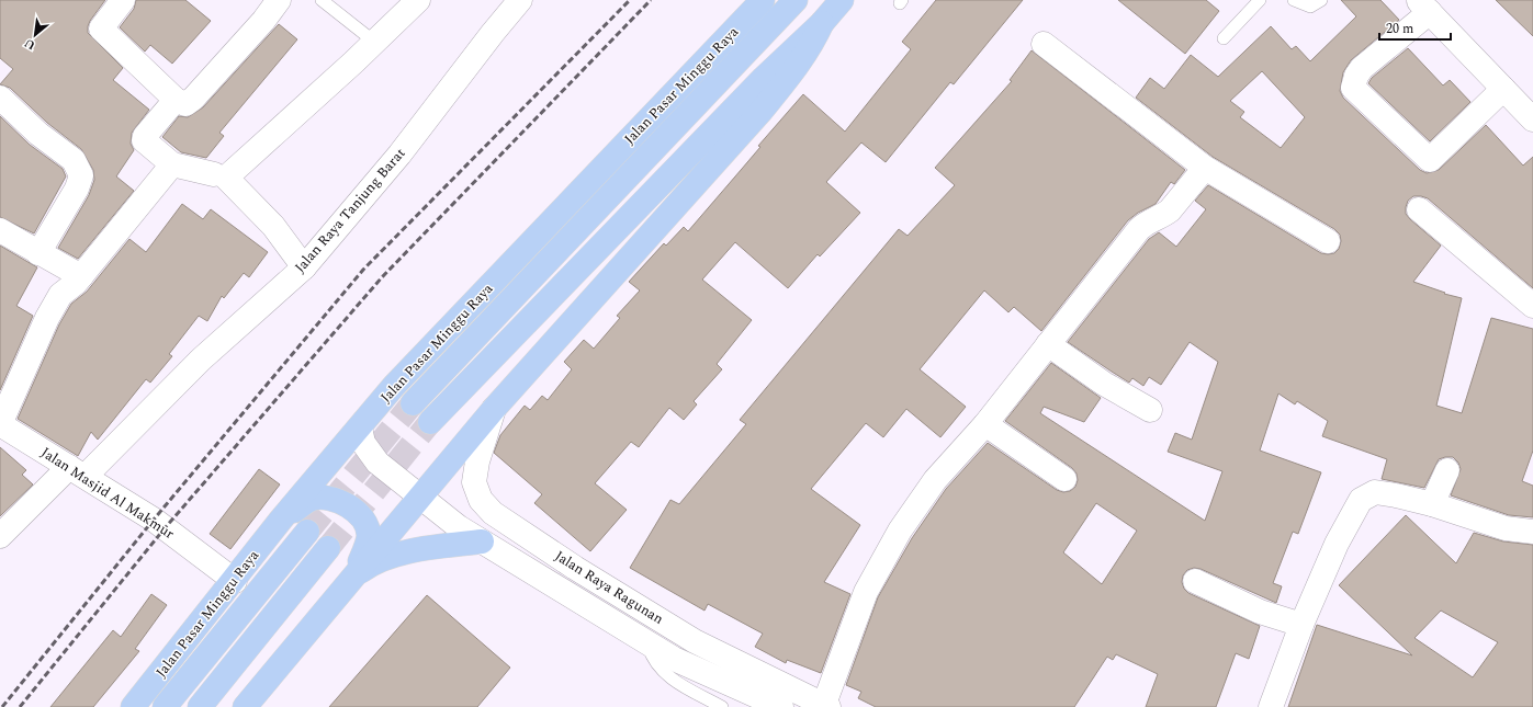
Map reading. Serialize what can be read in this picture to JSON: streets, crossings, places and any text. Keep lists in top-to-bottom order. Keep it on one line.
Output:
{"streets":{"main road":["Jalan Pasar Minggu Raya"],"street":["Jalan Raya Tanjung Barat","Jalan Masjid Al Makmur","Jalan Raya Ragunan"]},"crossings":[["Jalan Pasar Minggu Raya","Jalan Masjid Al Makmur"],["Jalan Pasar Minggu Raya","Jalan Raya Ragunan"],["Jalan Raya Tanjung Barat","Jalan Masjid Al Makmur"]],"scale_bar":"20 m","north":"bottom left"}
